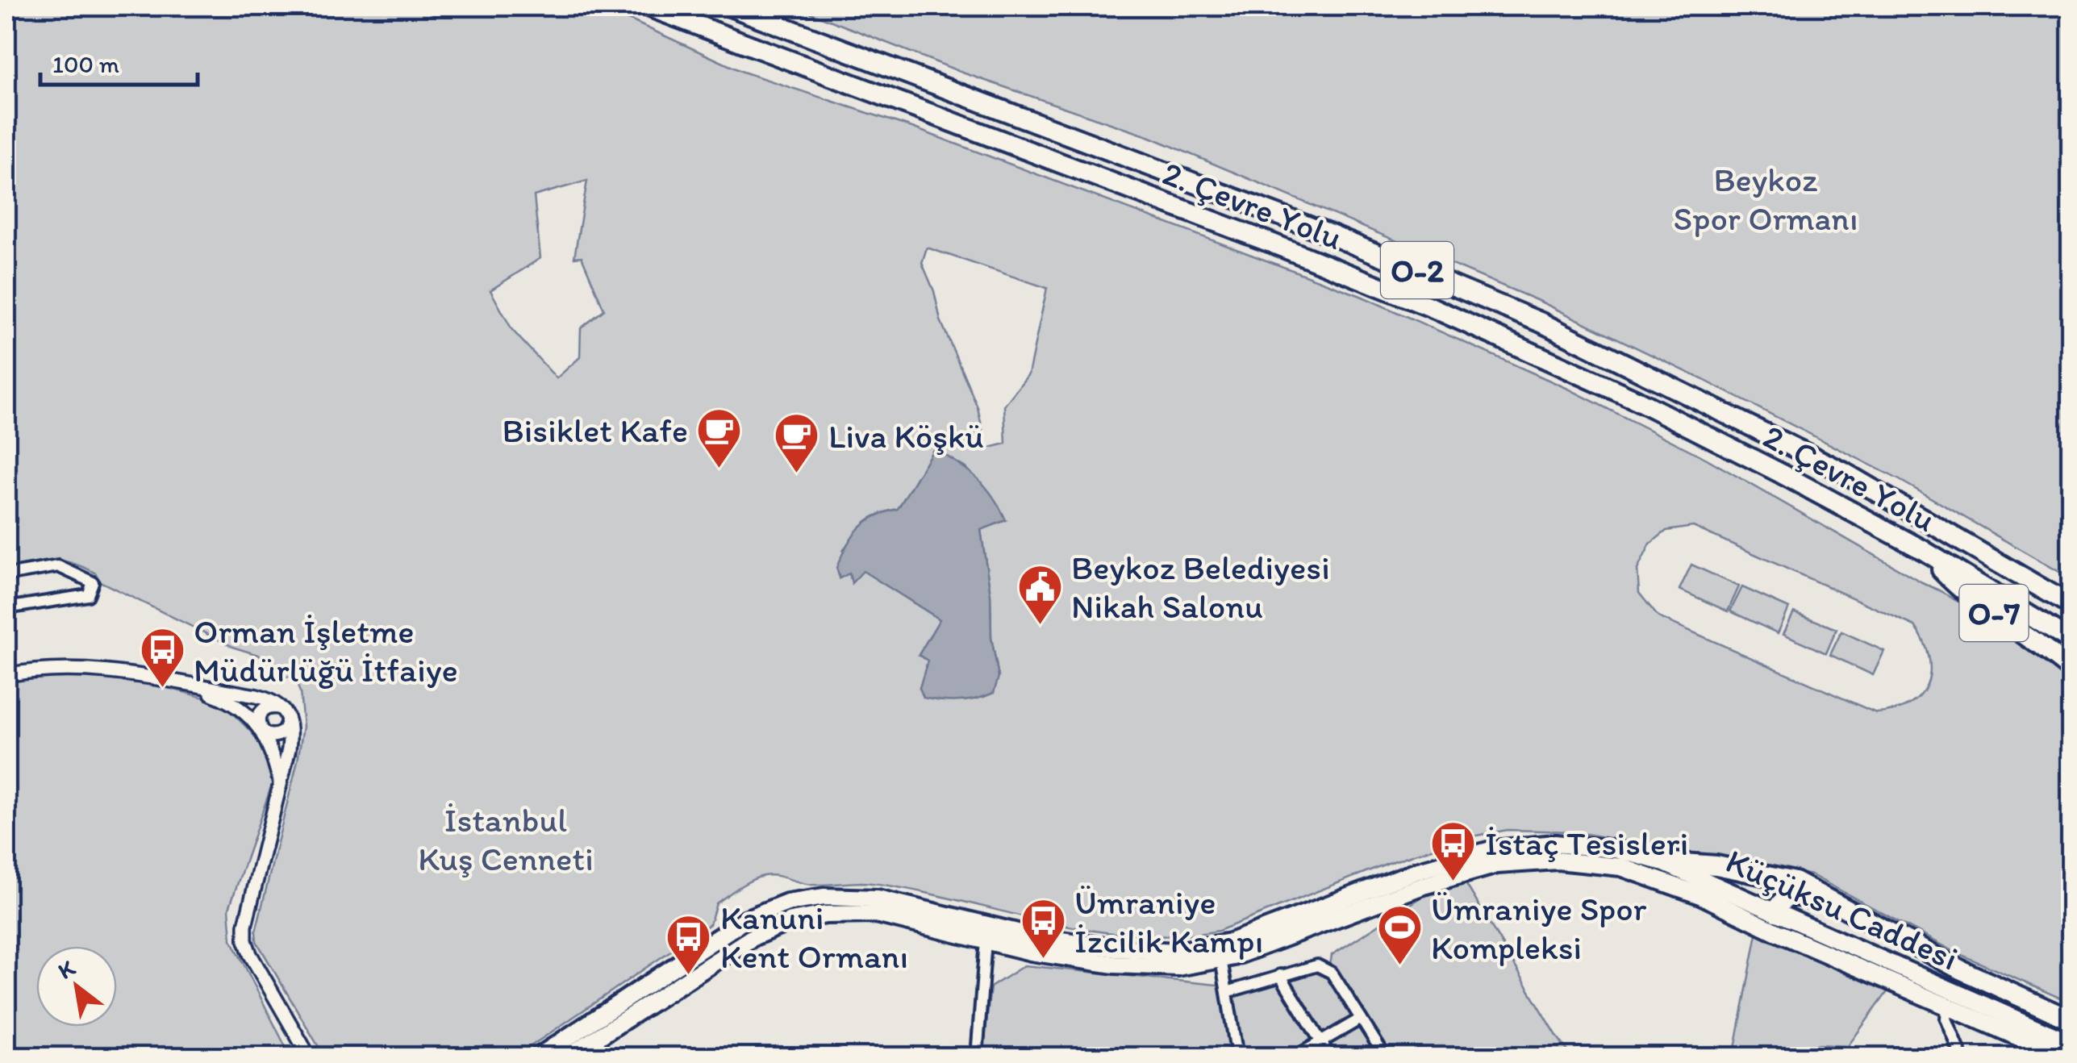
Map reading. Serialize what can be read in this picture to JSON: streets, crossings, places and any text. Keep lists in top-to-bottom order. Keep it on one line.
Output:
{"streets":{"highway":["2. Çevre Yolu","O-2","O-7"],"main road":["Küçüksu Caddesi"]},"crossings":[["2. Çevre Yolu","O-7"]],"parks":["Beykoz Spor Ormanı","İstanbul Kuş Cenneti"],"places":{"cafe":["Bisiklet Kafe","Liva Köşkü"],"public building":["Beykoz Belediyesi Nikah Salonu"],"bus stop":["Orman İşletme Müdürlüğü İtfaiye","İstaç Tesisleri","Ümraniye İzcilik Kampı","Kanuni Kent Ormanı"],"sports":["Ümraniye Spor Kompleksi"]},"scale_bar":"100 m","north":"top left"}
